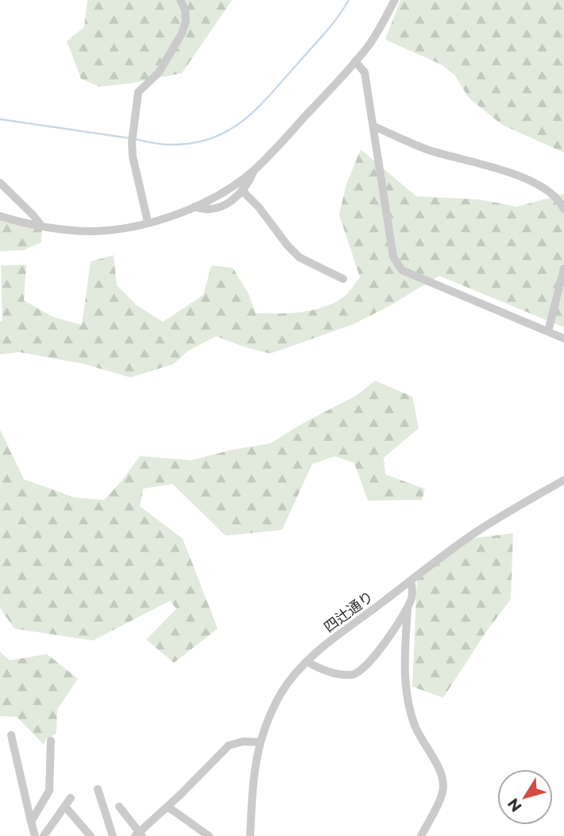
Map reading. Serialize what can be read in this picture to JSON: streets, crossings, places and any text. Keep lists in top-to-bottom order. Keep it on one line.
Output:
{"streets":{"street":["四辻通り"]},"north":"bottom left"}
